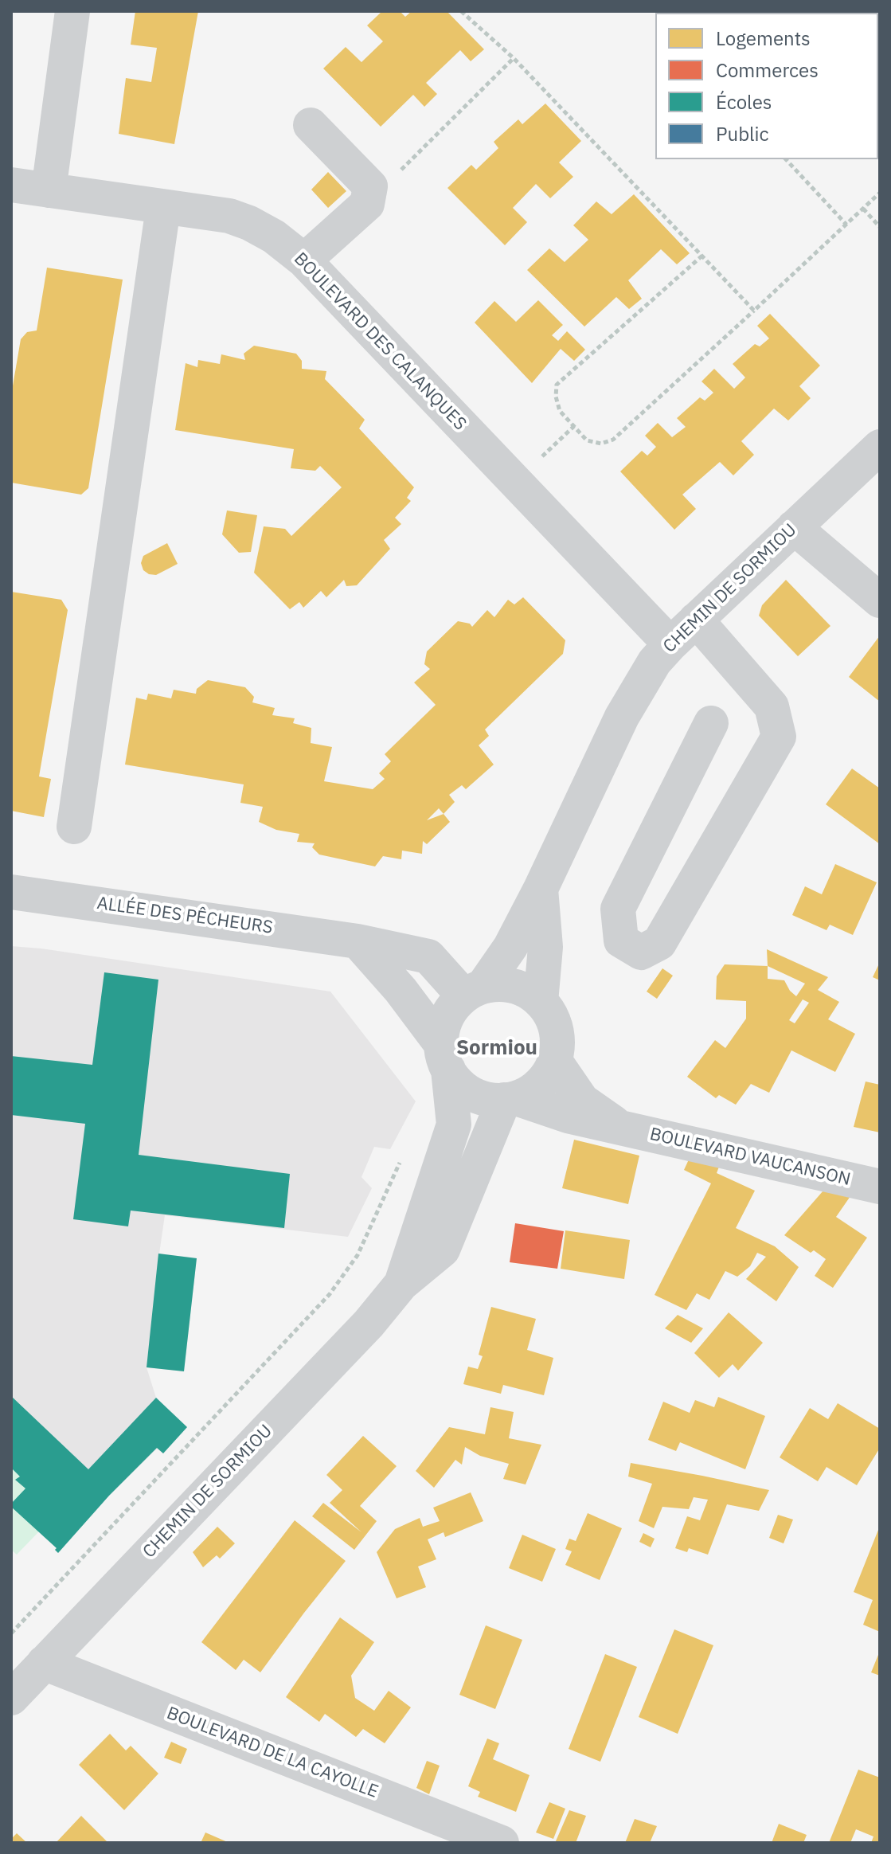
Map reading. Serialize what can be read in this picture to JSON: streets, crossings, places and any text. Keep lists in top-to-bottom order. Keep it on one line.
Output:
{"streets":{"street":["BOULEVARD DES CALANQUES","CHEMIN DE SORMIOU","ALLÉE DES PÊCHEURS","BOULEVARD VAUCANSON","BOULEVARD DE LA CAYOLLE"]},"crossings":[["BOULEVARD DES CALANQUES","CHEMIN DE SORMIOU"],["CHEMIN DE SORMIOU","ALLÉE DES PÊCHEURS"],["CHEMIN DE SORMIOU","BOULEVARD VAUCANSON"],["CHEMIN DE SORMIOU","BOULEVARD DE LA CAYOLLE"],["ALLÉE DES PÊCHEURS","BOULEVARD VAUCANSON"]],"districts":["Sormiou"],"legend":["Logements","Commerces","Écoles","Public"]}
